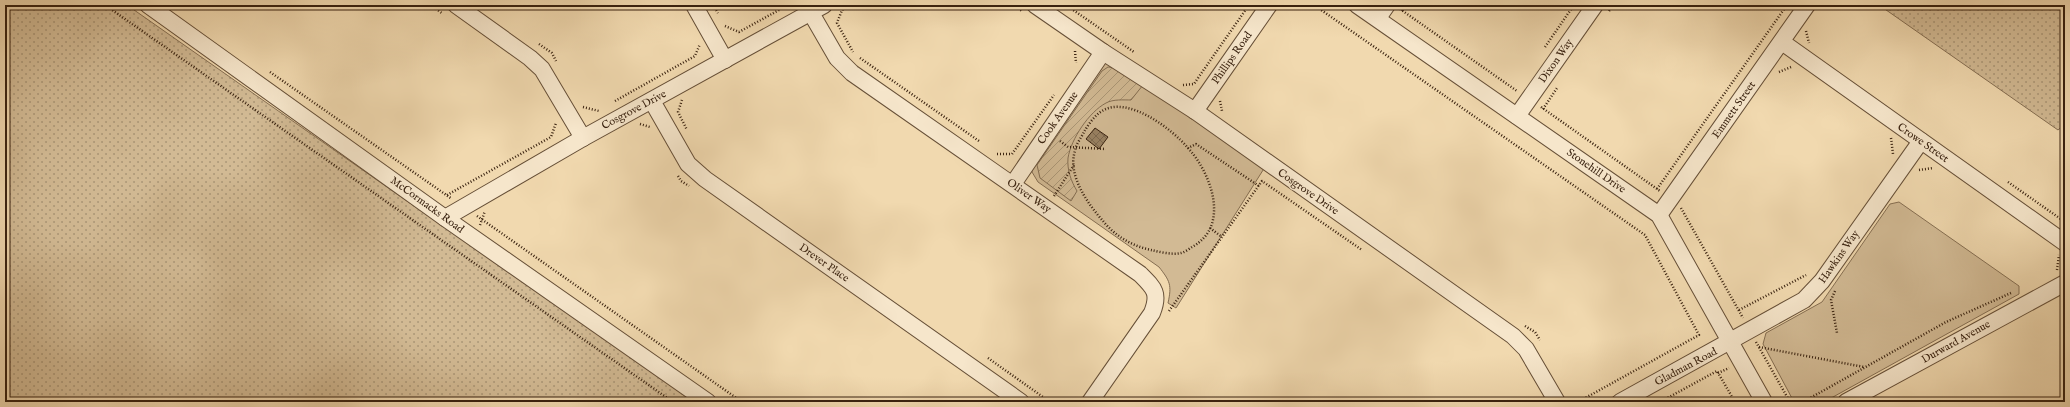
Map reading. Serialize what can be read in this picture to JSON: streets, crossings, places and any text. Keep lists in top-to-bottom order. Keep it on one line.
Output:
{"streets":{"street":["Phillips Road","Dixon Way","Cosgrove Drive","Emmett Street","Cook Avenue","Crowe Street","Stonehill Drive","Oliver Way","McCormacks Road","Hawkins Way","Drever Place","Durward Avenue","Gladman Road"]},"crossings":[["Phillips Road","Cosgrove Drive"],["Dixon Way","Stonehill Drive"],["Cosgrove Drive","Cook Avenue"],["Cosgrove Drive","Oliver Way"],["Cosgrove Drive","McCormacks Road"],["Cosgrove Drive","Drever Place"],["Emmett Street","Crowe Street"],["Emmett Street","Stonehill Drive"],["Cook Avenue","Oliver Way"],["Crowe Street","Hawkins Way"],["Stonehill Drive","Hawkins Way"],["Stonehill Drive","Gladman Road"],["Hawkins Way","Gladman Road"]]}
